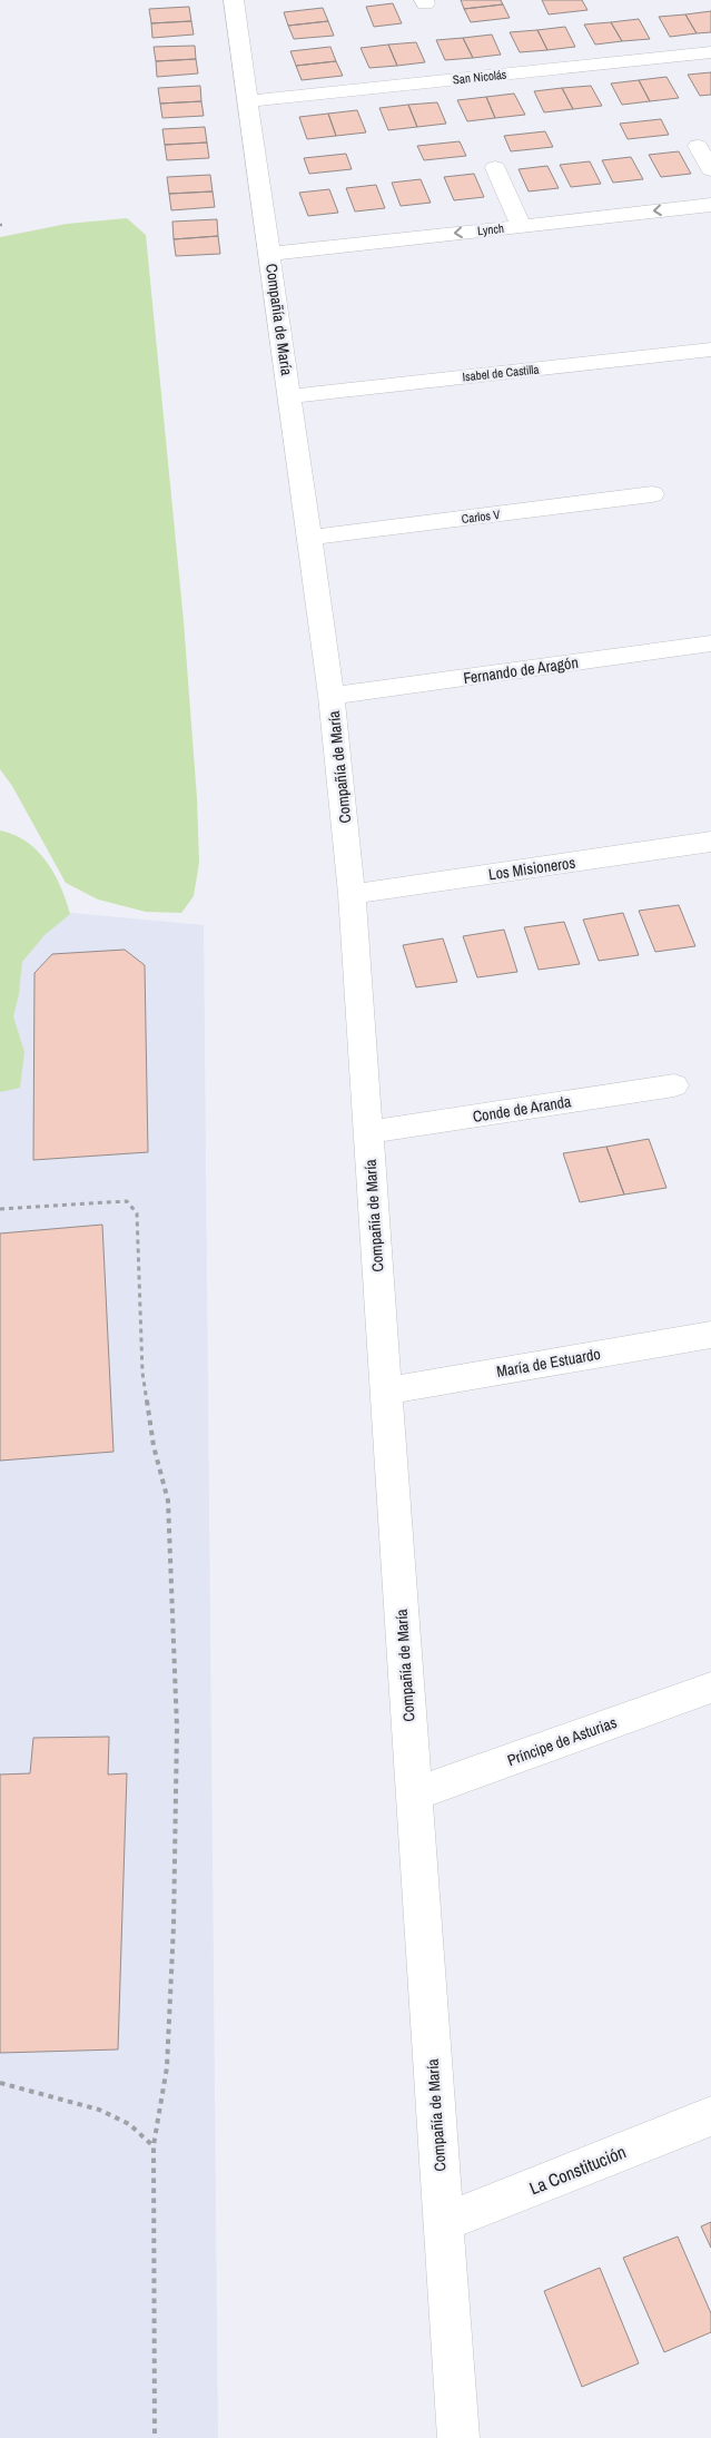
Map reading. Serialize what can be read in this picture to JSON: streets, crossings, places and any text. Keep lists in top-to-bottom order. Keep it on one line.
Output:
{"streets":{"street":["San Nicolás","Lynch","Compañía de María","Isabel de Castilla","Carlos V","Fernando de Aragón","Los Misioneros","Conde de Aranda","María de Estuardo","Príncipe de Asturias","La Constitución"]},"crossings":[["San Nicolás","Compañía de María"],["Lynch","Compañía de María"],["Compañía de María","Isabel de Castilla"],["Compañía de María","Carlos V"],["Compañía de María","Fernando de Aragón"],["Compañía de María","Los Misioneros"],["Compañía de María","Conde de Aranda"],["Compañía de María","María de Estuardo"],["Compañía de María","Príncipe de Asturias"],["Compañía de María","La Constitución"]],"one_way":["Lynch"]}
